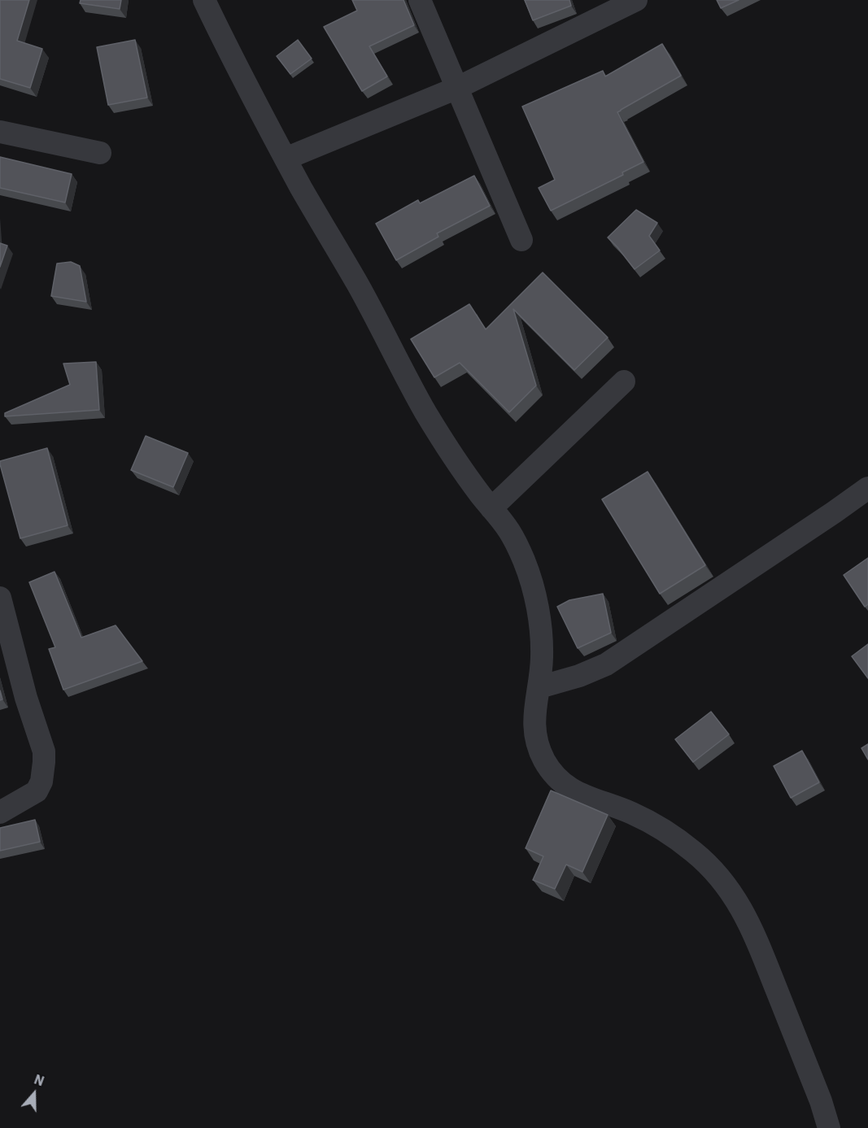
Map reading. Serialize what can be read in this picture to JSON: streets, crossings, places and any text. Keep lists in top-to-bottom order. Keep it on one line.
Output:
{"north":"top"}
